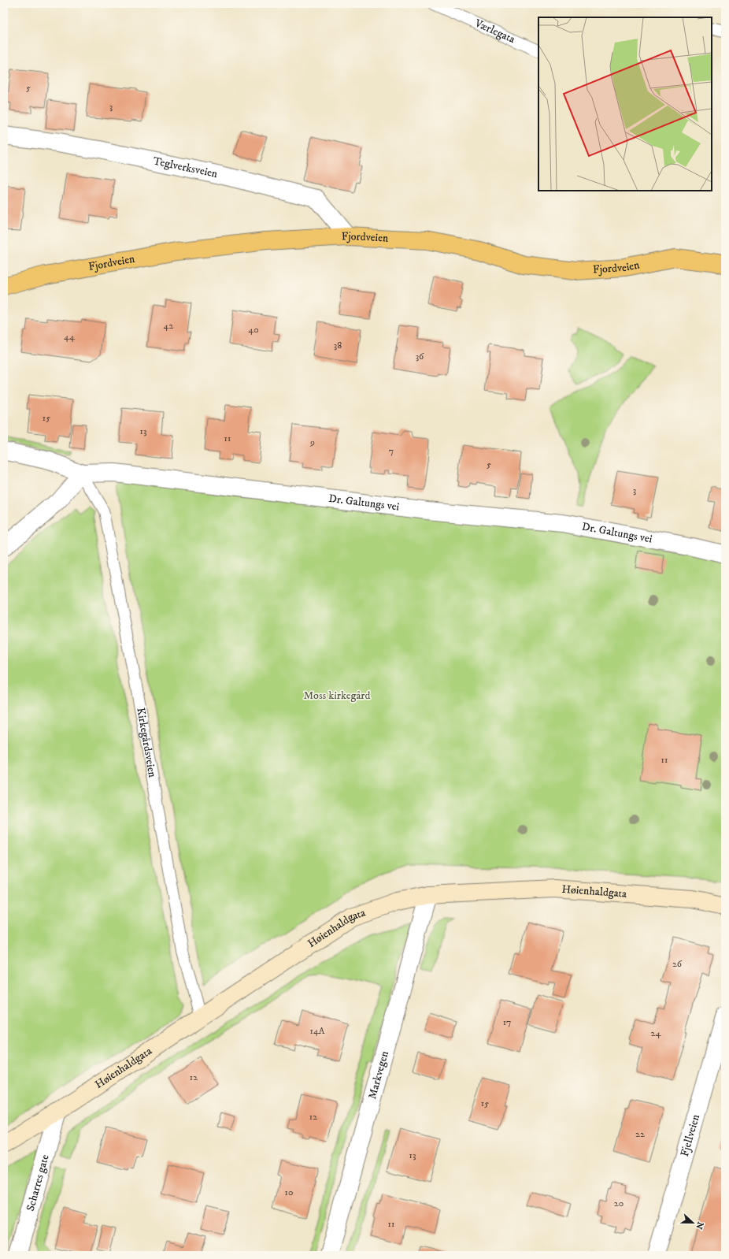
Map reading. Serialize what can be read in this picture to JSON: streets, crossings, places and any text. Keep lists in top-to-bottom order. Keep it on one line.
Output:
{"streets":{"main road":["Fjordveien"],"street":["Teglverksveien","Dr. Galtungs vei","Høienhaldgata","Markvegen","Fjellveien","Scharres gate"],"lane":["Værlegata","Kirkegårdsveien"]},"crossings":[["Teglverksveien","Fjordveien"],["Dr. Galtungs vei","Kirkegårdsveien"],["Kirkegårdsveien","Høienhaldgata"],["Høienhaldgata","Markvegen"],["Høienhaldgata","Scharres gate"]],"parks":["Moss kirkegård"],"house_numbers":["5","3","42","40","44","38","36","15","13","11","9","7","5","3","11","26","17","14A","24","12","15","12","22","13","10","20","11"],"north":"right"}
